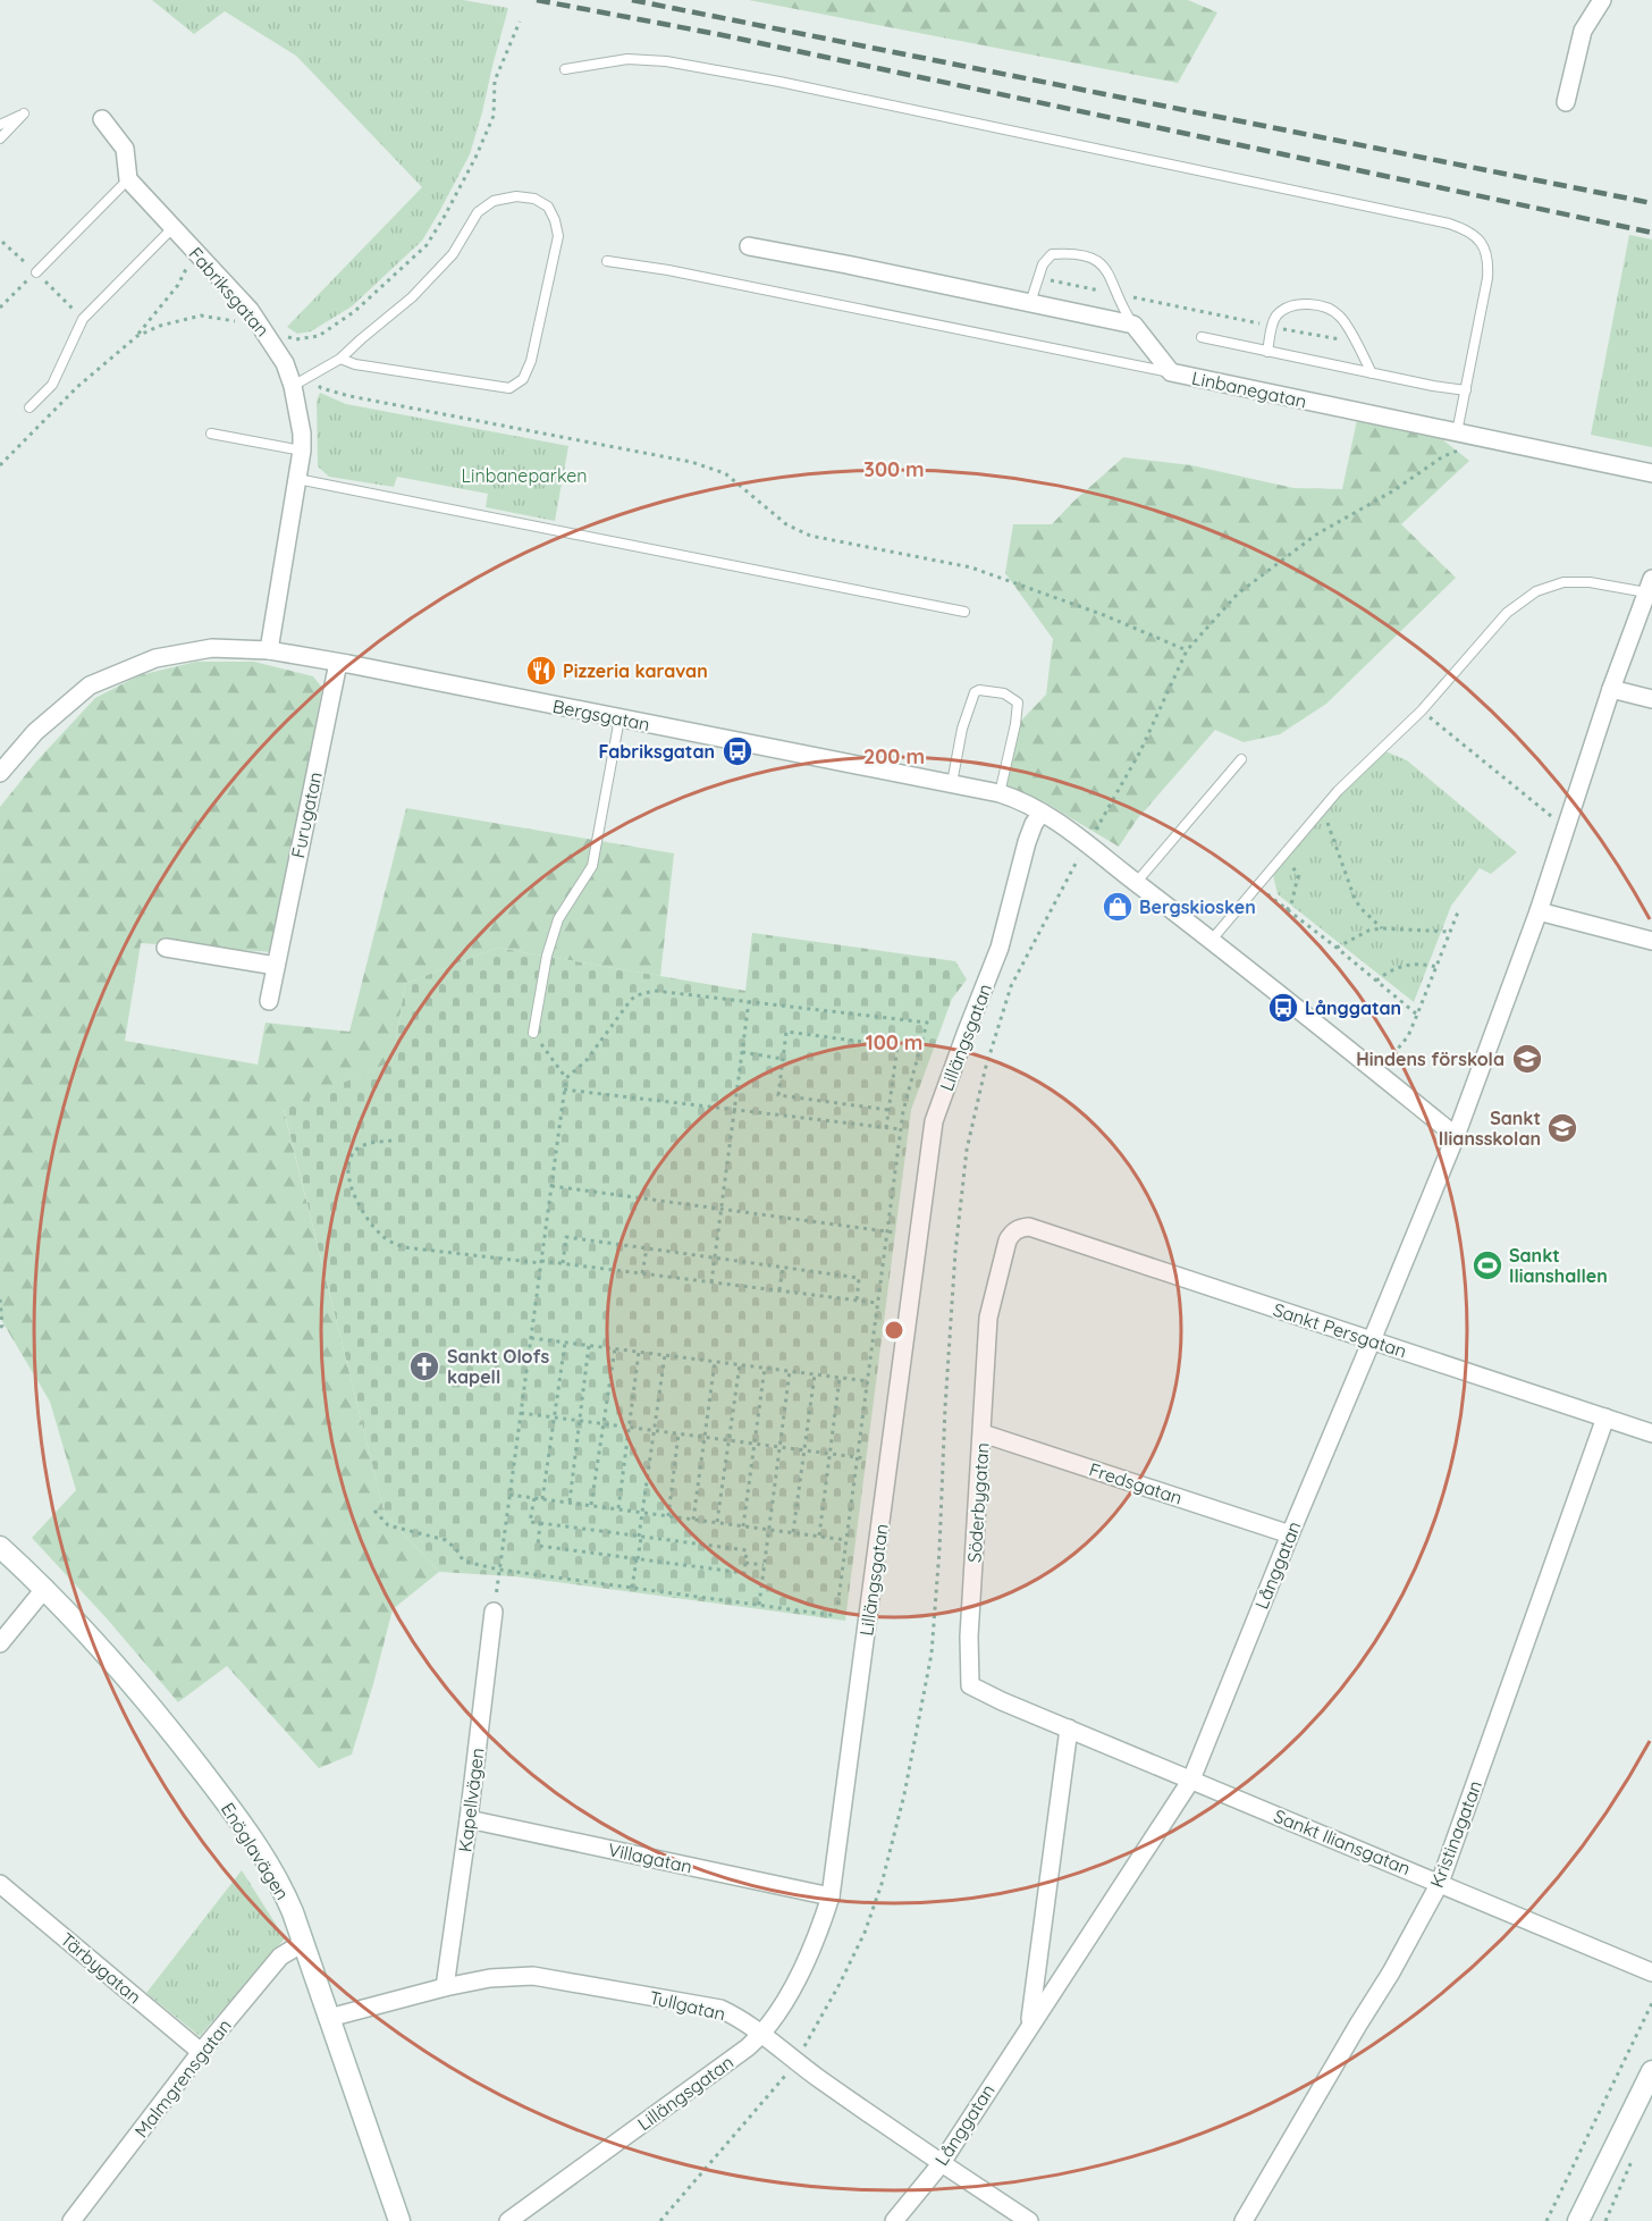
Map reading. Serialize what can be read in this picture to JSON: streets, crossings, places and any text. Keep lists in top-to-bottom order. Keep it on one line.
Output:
{"streets":{"street":["Fabriksgatan","Linbanegatan","Bergsgatan","Furugatan","Lillängsgatan","Sankt Persgatan","Fredsgatan","Söderbygatan","Långgatan","Kapellvägen","Kristinagatan","Sankt Iliansgatan","Enöglavägen","Villagatan","Tärbygatan","Tullgatan","Malmgrensgatan"]},"crossings":[["Fabriksgatan","Bergsgatan"],["Bergsgatan","Furugatan"],["Bergsgatan","Lillängsgatan"],["Bergsgatan","Långgatan"],["Lillängsgatan","Villagatan"],["Lillängsgatan","Tullgatan"],["Sankt Persgatan","Söderbygatan"],["Sankt Persgatan","Långgatan"],["Sankt Persgatan","Kristinagatan"],["Fredsgatan","Söderbygatan"],["Fredsgatan","Långgatan"],["Söderbygatan","Långgatan"],["Söderbygatan","Sankt Iliansgatan"],["Långgatan","Sankt Iliansgatan"],["Långgatan","Tullgatan"],["Kapellvägen","Villagatan"],["Kapellvägen","Tullgatan"],["Kristinagatan","Sankt Iliansgatan"],["Enöglavägen","Tullgatan"],["Enöglavägen","Malmgrensgatan"],["Tärbygatan","Malmgrensgatan"]],"parks":["Linbaneparken"],"places":{"restaurant":["Pizzeria karavan"],"bus stop":["Fabriksgatan","Långgatan"],"shop":["Bergskiosken"],"school or university":["Hindens förskola","Sankt Iliansskolan"],"sports":["Sankt Ilianshallen"],"church":["Sankt Olofs kapell"]},"rings":["300 m","200 m","100 m"]}
